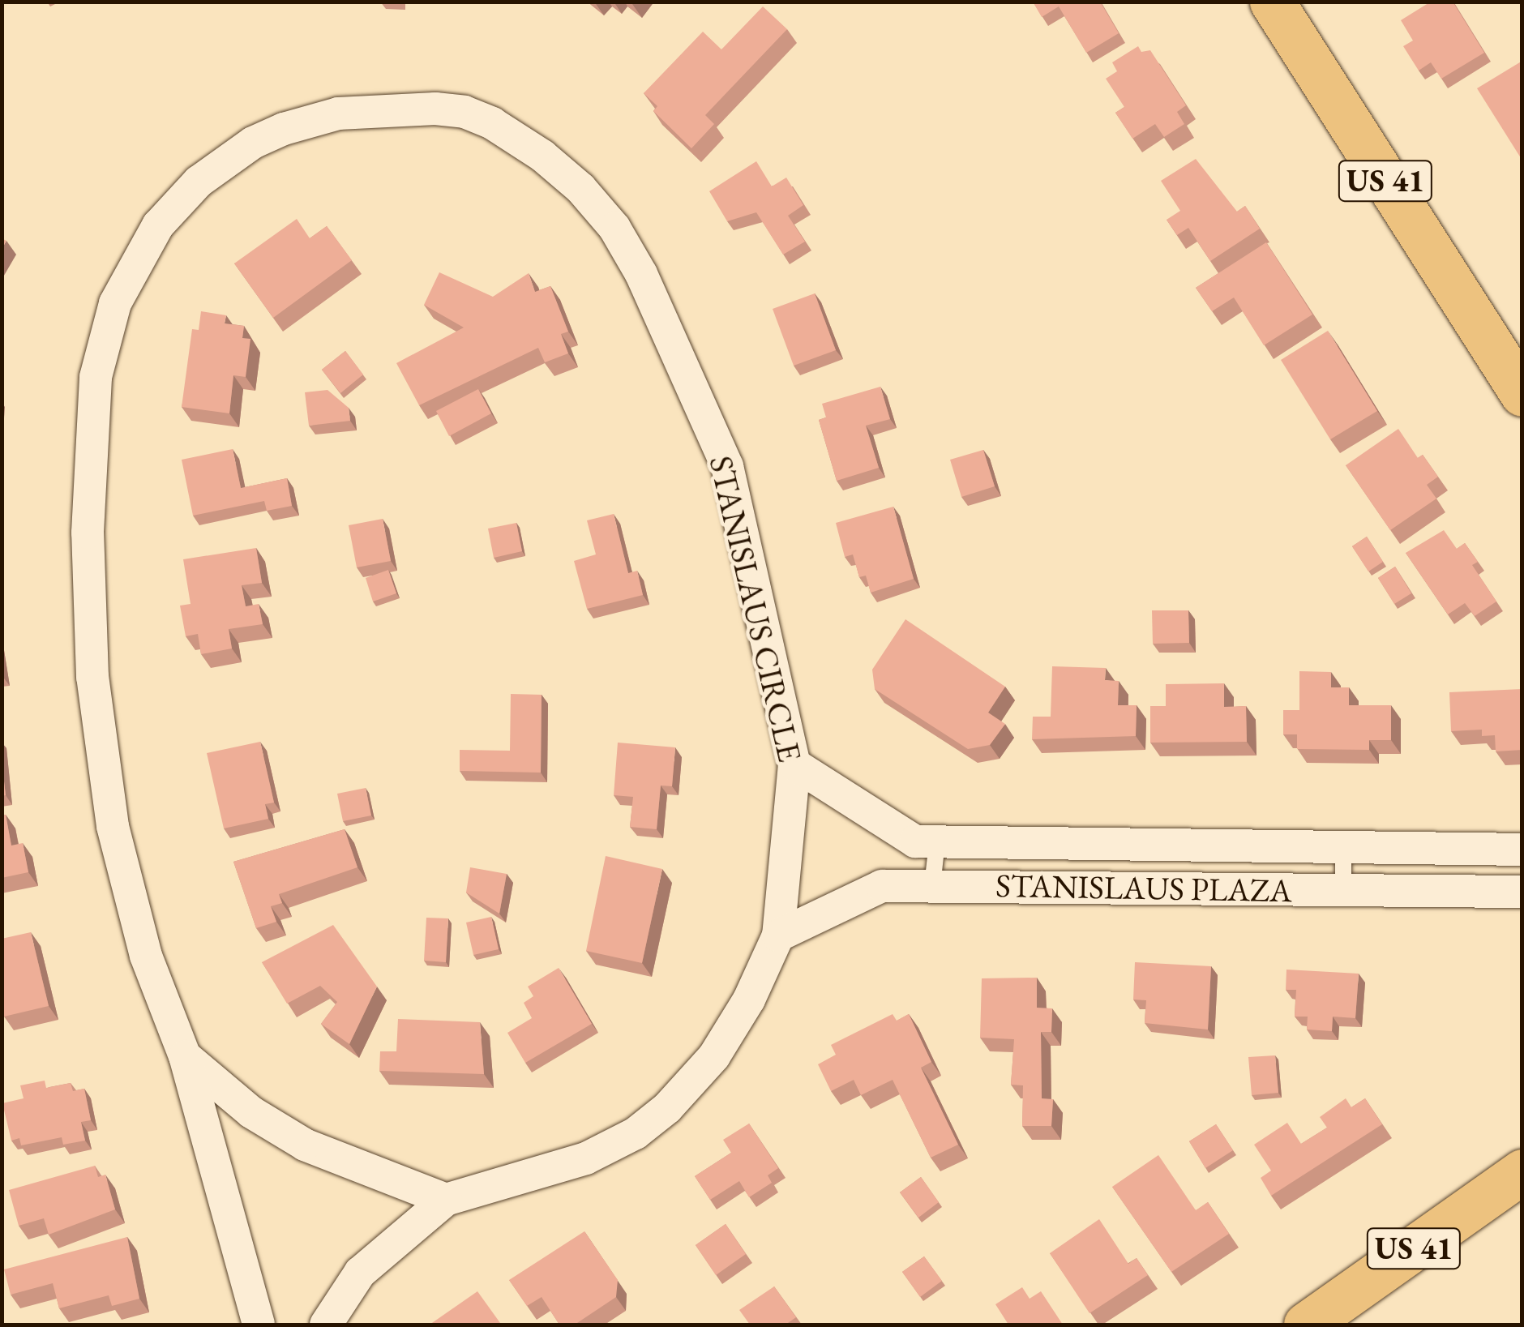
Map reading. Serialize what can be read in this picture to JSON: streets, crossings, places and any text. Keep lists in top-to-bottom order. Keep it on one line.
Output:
{"streets":{"main road":["US 41"],"street":["STANISLAUS CIRCLE","STANISLAUS PLAZA"]},"crossings":[["STANISLAUS CIRCLE","STANISLAUS PLAZA"]]}
